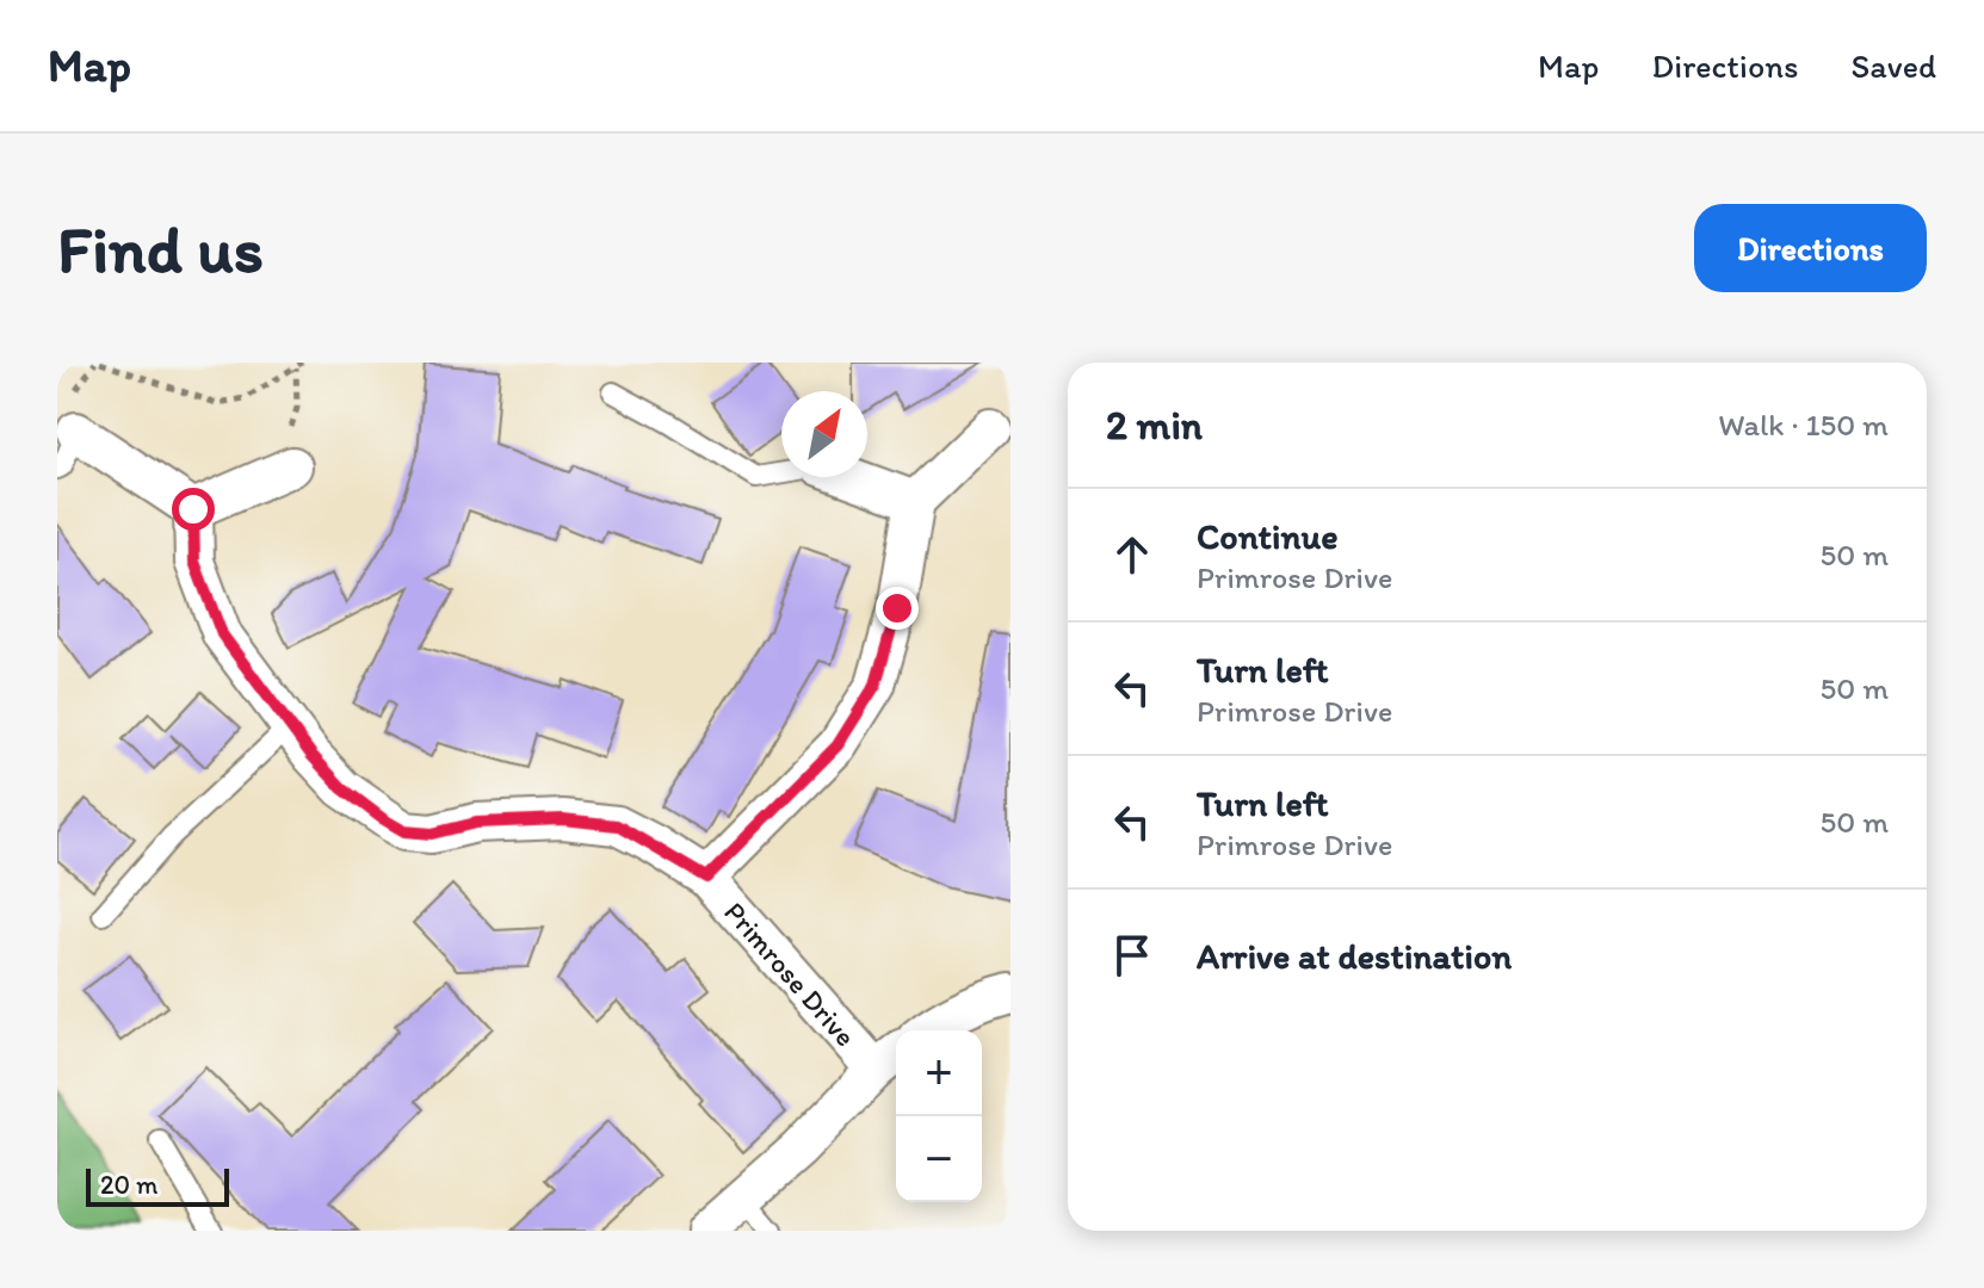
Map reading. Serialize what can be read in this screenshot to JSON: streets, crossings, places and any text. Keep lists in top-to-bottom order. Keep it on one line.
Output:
{"streets":{"street":["Primrose Drive"]},"scale_bar":"20 m","north":"top right","page":{"header":"Map","nav":["Map","Directions","Saved"],"buttons":"Directions","title":"Find us","heading":["2 min","Walk · 150 m"],"list":[["Continue","Primrose Drive","50 m"],["Turn left","Primrose Drive","50 m"],["Turn left","Primrose Drive","50 m"],"Arrive at destination"],"map_buttons":["+","−"],"scale":"20 m"}}
